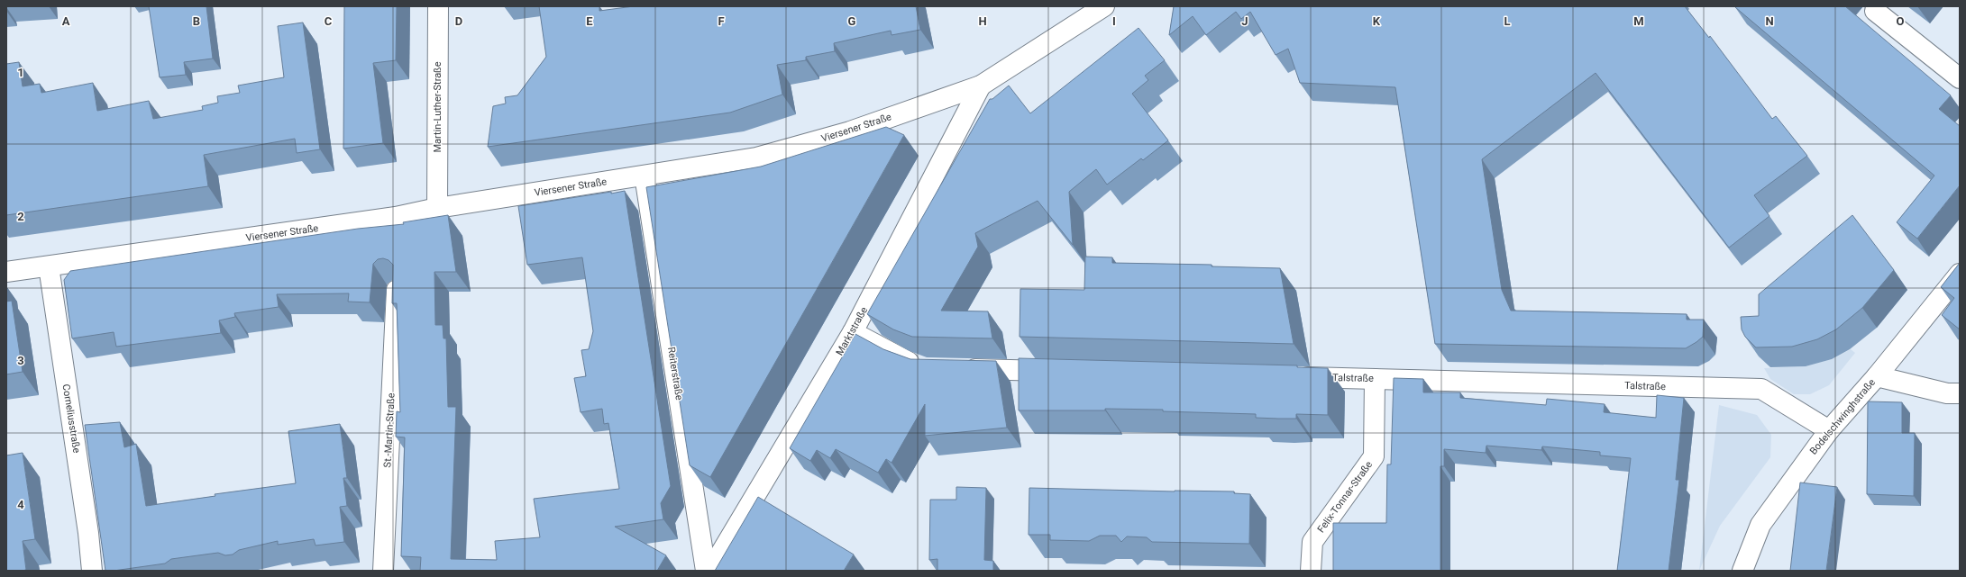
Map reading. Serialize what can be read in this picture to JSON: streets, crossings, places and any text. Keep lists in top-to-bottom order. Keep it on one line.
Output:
{"streets":{"street":["Martin-Luther-Straße","Viersener Straße","Marktstraße","Reiterstraße","Talstraße","Bodelschwinghstraße","Corneliusstraße","St.-Martin-Straße","Felix-Tonnar-Straße"]},"crossings":[["Martin-Luther-Straße","Viersener Straße"],["Viersener Straße","Marktstraße"],["Viersener Straße","Reiterstraße"],["Viersener Straße","Corneliusstraße"],["Talstraße","Bodelschwinghstraße"],["Talstraße","Felix-Tonnar-Straße"]],"grid":{"columns":["A","B","C","D","E","F","G","H","I","J","K","L","M","N","O"],"rows":["1","2","3","4"]}}
